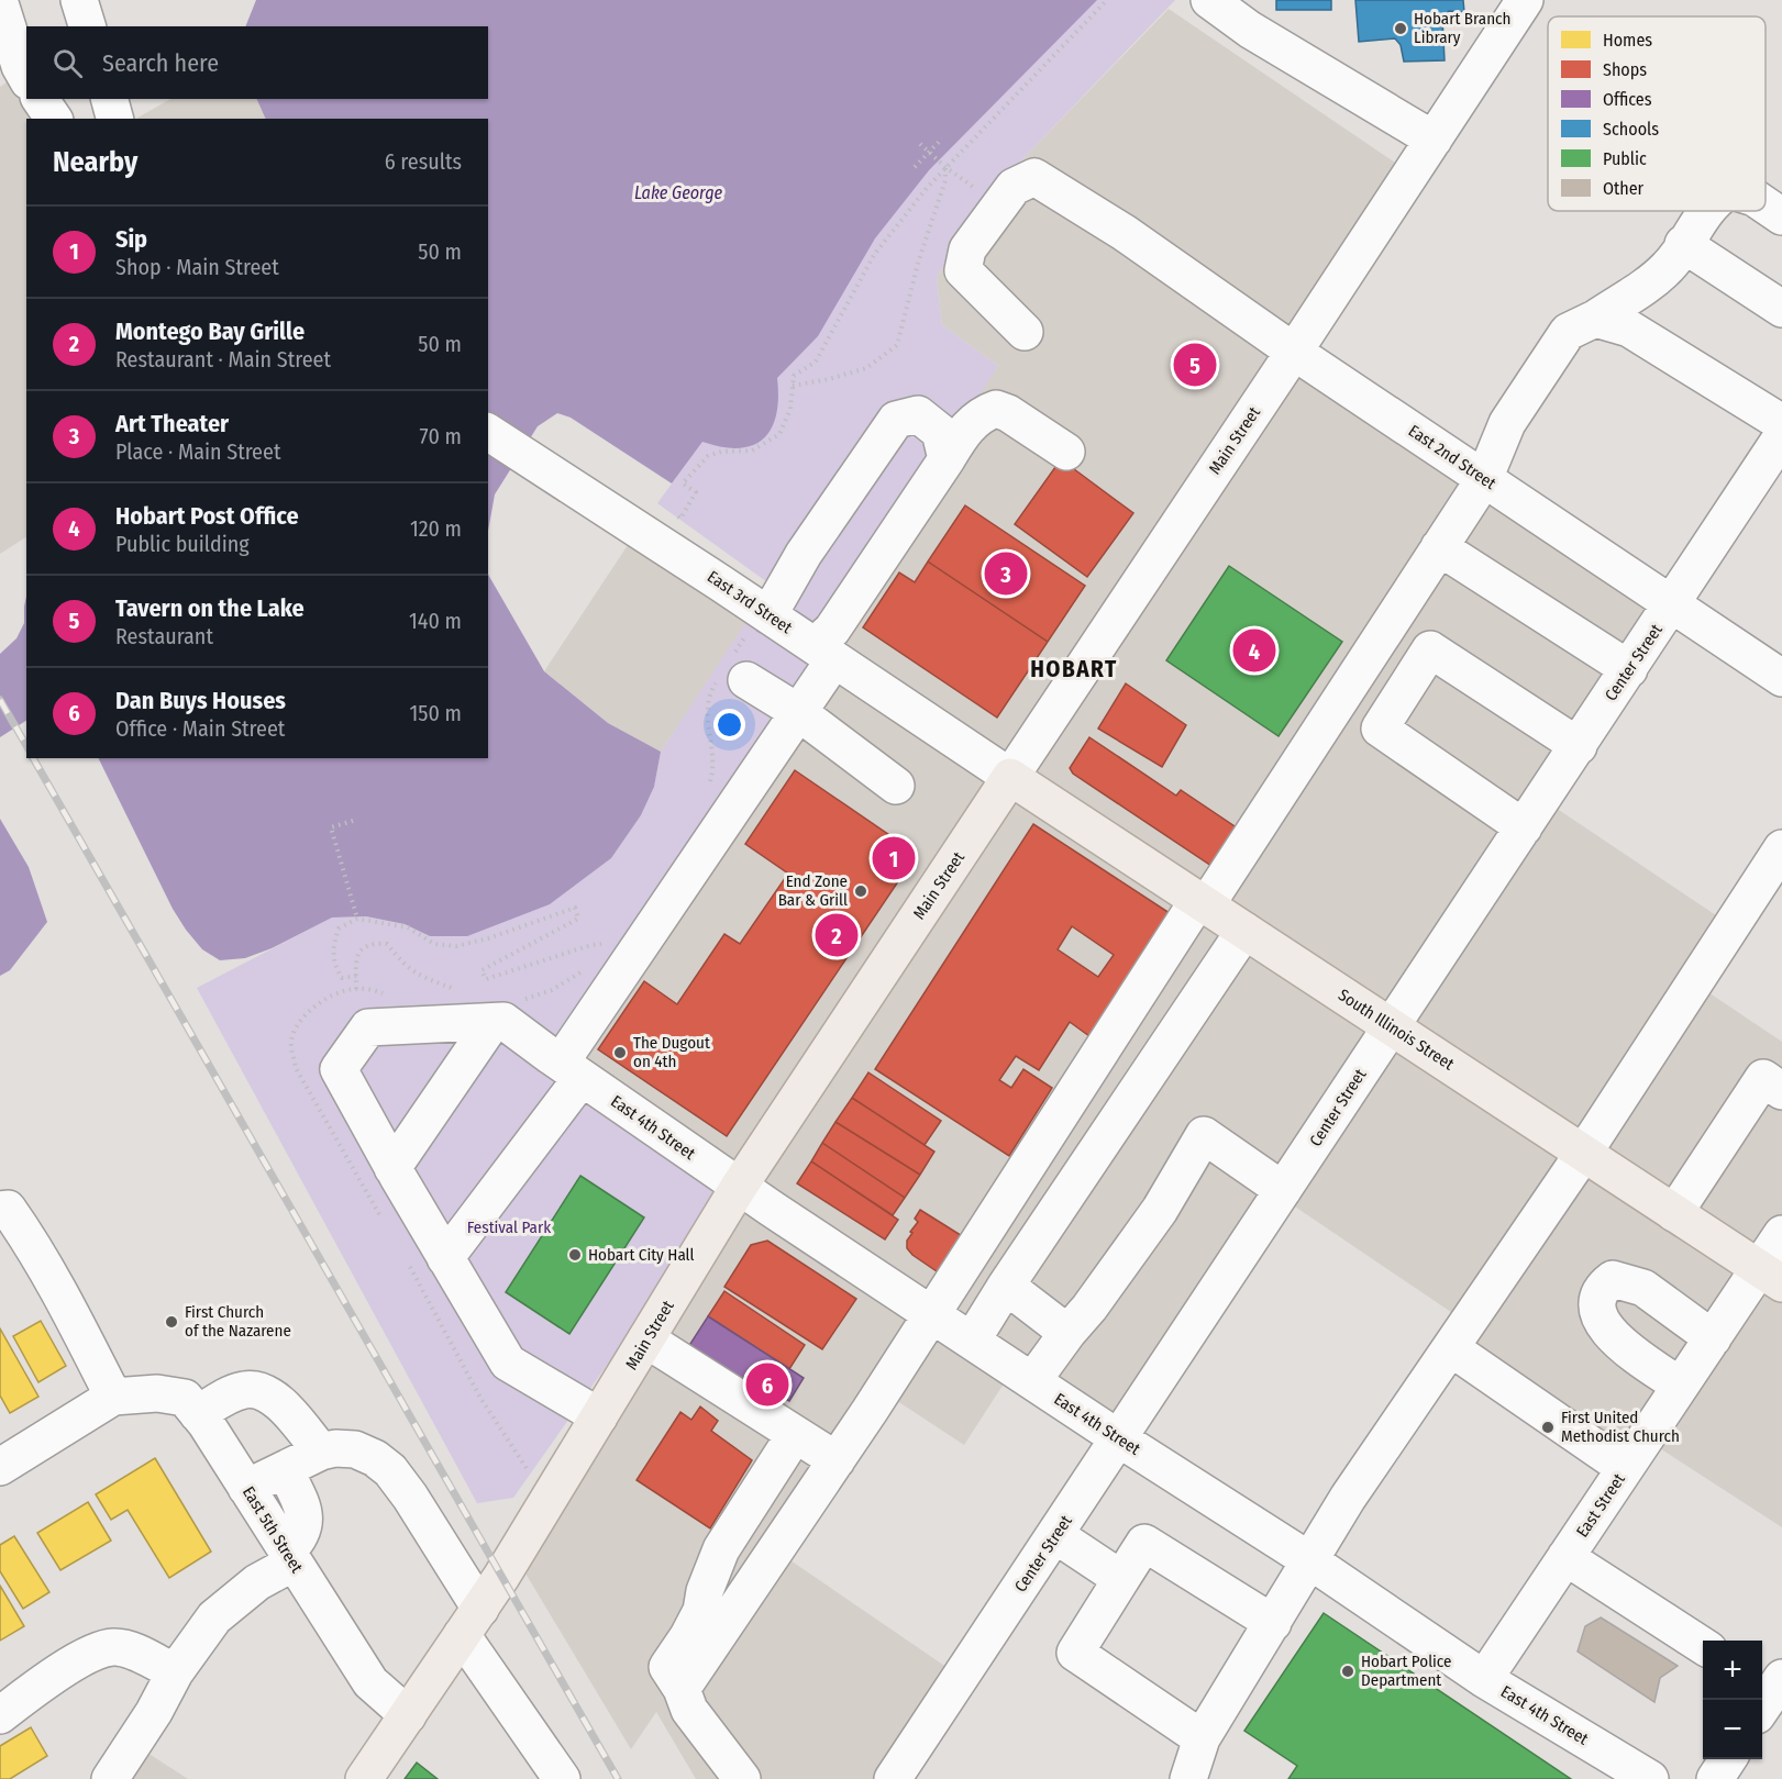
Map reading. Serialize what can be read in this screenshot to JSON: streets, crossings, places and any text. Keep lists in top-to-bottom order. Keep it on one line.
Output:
{"streets":{"main road":["Main Street","South Illinois Street"],"street":["East 2nd Street","East 3rd Street","Center Street","East 4th Street","East Street","East 5th Street"]},"crossings":[["Main Street","East 2nd Street"],["Main Street","East 3rd Street"],["Main Street","South Illinois Street"],["Main Street","East 4th Street"],["Main Street","East 5th Street"],["East 2nd Street","Center Street"],["East 3rd Street","South Illinois Street"],["Center Street","South Illinois Street"],["Center Street","East 4th Street"],["South Illinois Street","East Street"],["East 4th Street","East Street"]],"districts":["HOBART"],"water":["Lake George"],"parks":["Festival Park"],"places":["Hobart Branch Library","End Zone Bar & Grill","The Dugout on 4th","Hobart City Hall","First Church of the Nazarene","First United Methodist Church","Hobart Police Department"],"legend":["Homes","Shops","Offices","Schools","Public","Other"],"page":{"search":"Search here","heading":["Nearby","6 results"],"list":[{"mark":"1","name":"Sip","note":"Shop · Main Street","value":"50 m"},{"mark":"2","name":"Montego Bay Grille","note":"Restaurant · Main Street","value":"50 m"},{"mark":"3","name":"Art Theater","note":"Place · Main Street","value":"70 m"},{"mark":"4","name":"Hobart Post Office","note":"Public building","value":"120 m"},{"mark":"5","name":"Tavern on the Lake","note":"Restaurant","value":"140 m"},{"mark":"6","name":"Dan Buys Houses","note":"Office · Main Street","value":"150 m"}],"pins":["5","3","4","1","2","6"],"map_buttons":["+","−"]}}
